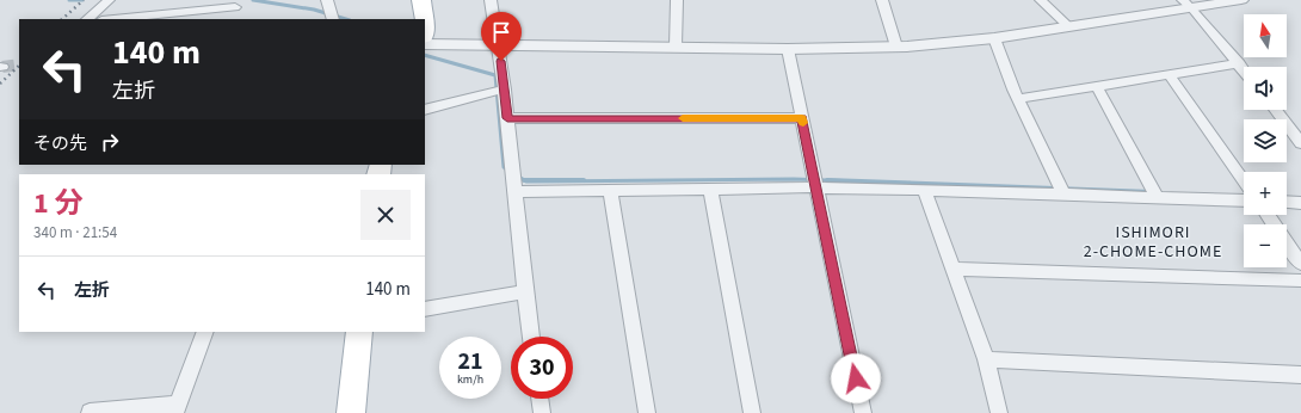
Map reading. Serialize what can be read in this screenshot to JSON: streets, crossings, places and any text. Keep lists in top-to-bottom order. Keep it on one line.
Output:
{"districts":["ISHIMORI 2-CHOME-CHOME"],"north":"top","page":{"map_buttons":["+","−"],"turn":["140 m","左折"],"then":"その先","heading":["1 分","340 m · 21:54"],"list":[{"name":"左折","value":"140 m"}],"speed":"21 km/h","limit":"30"}}
